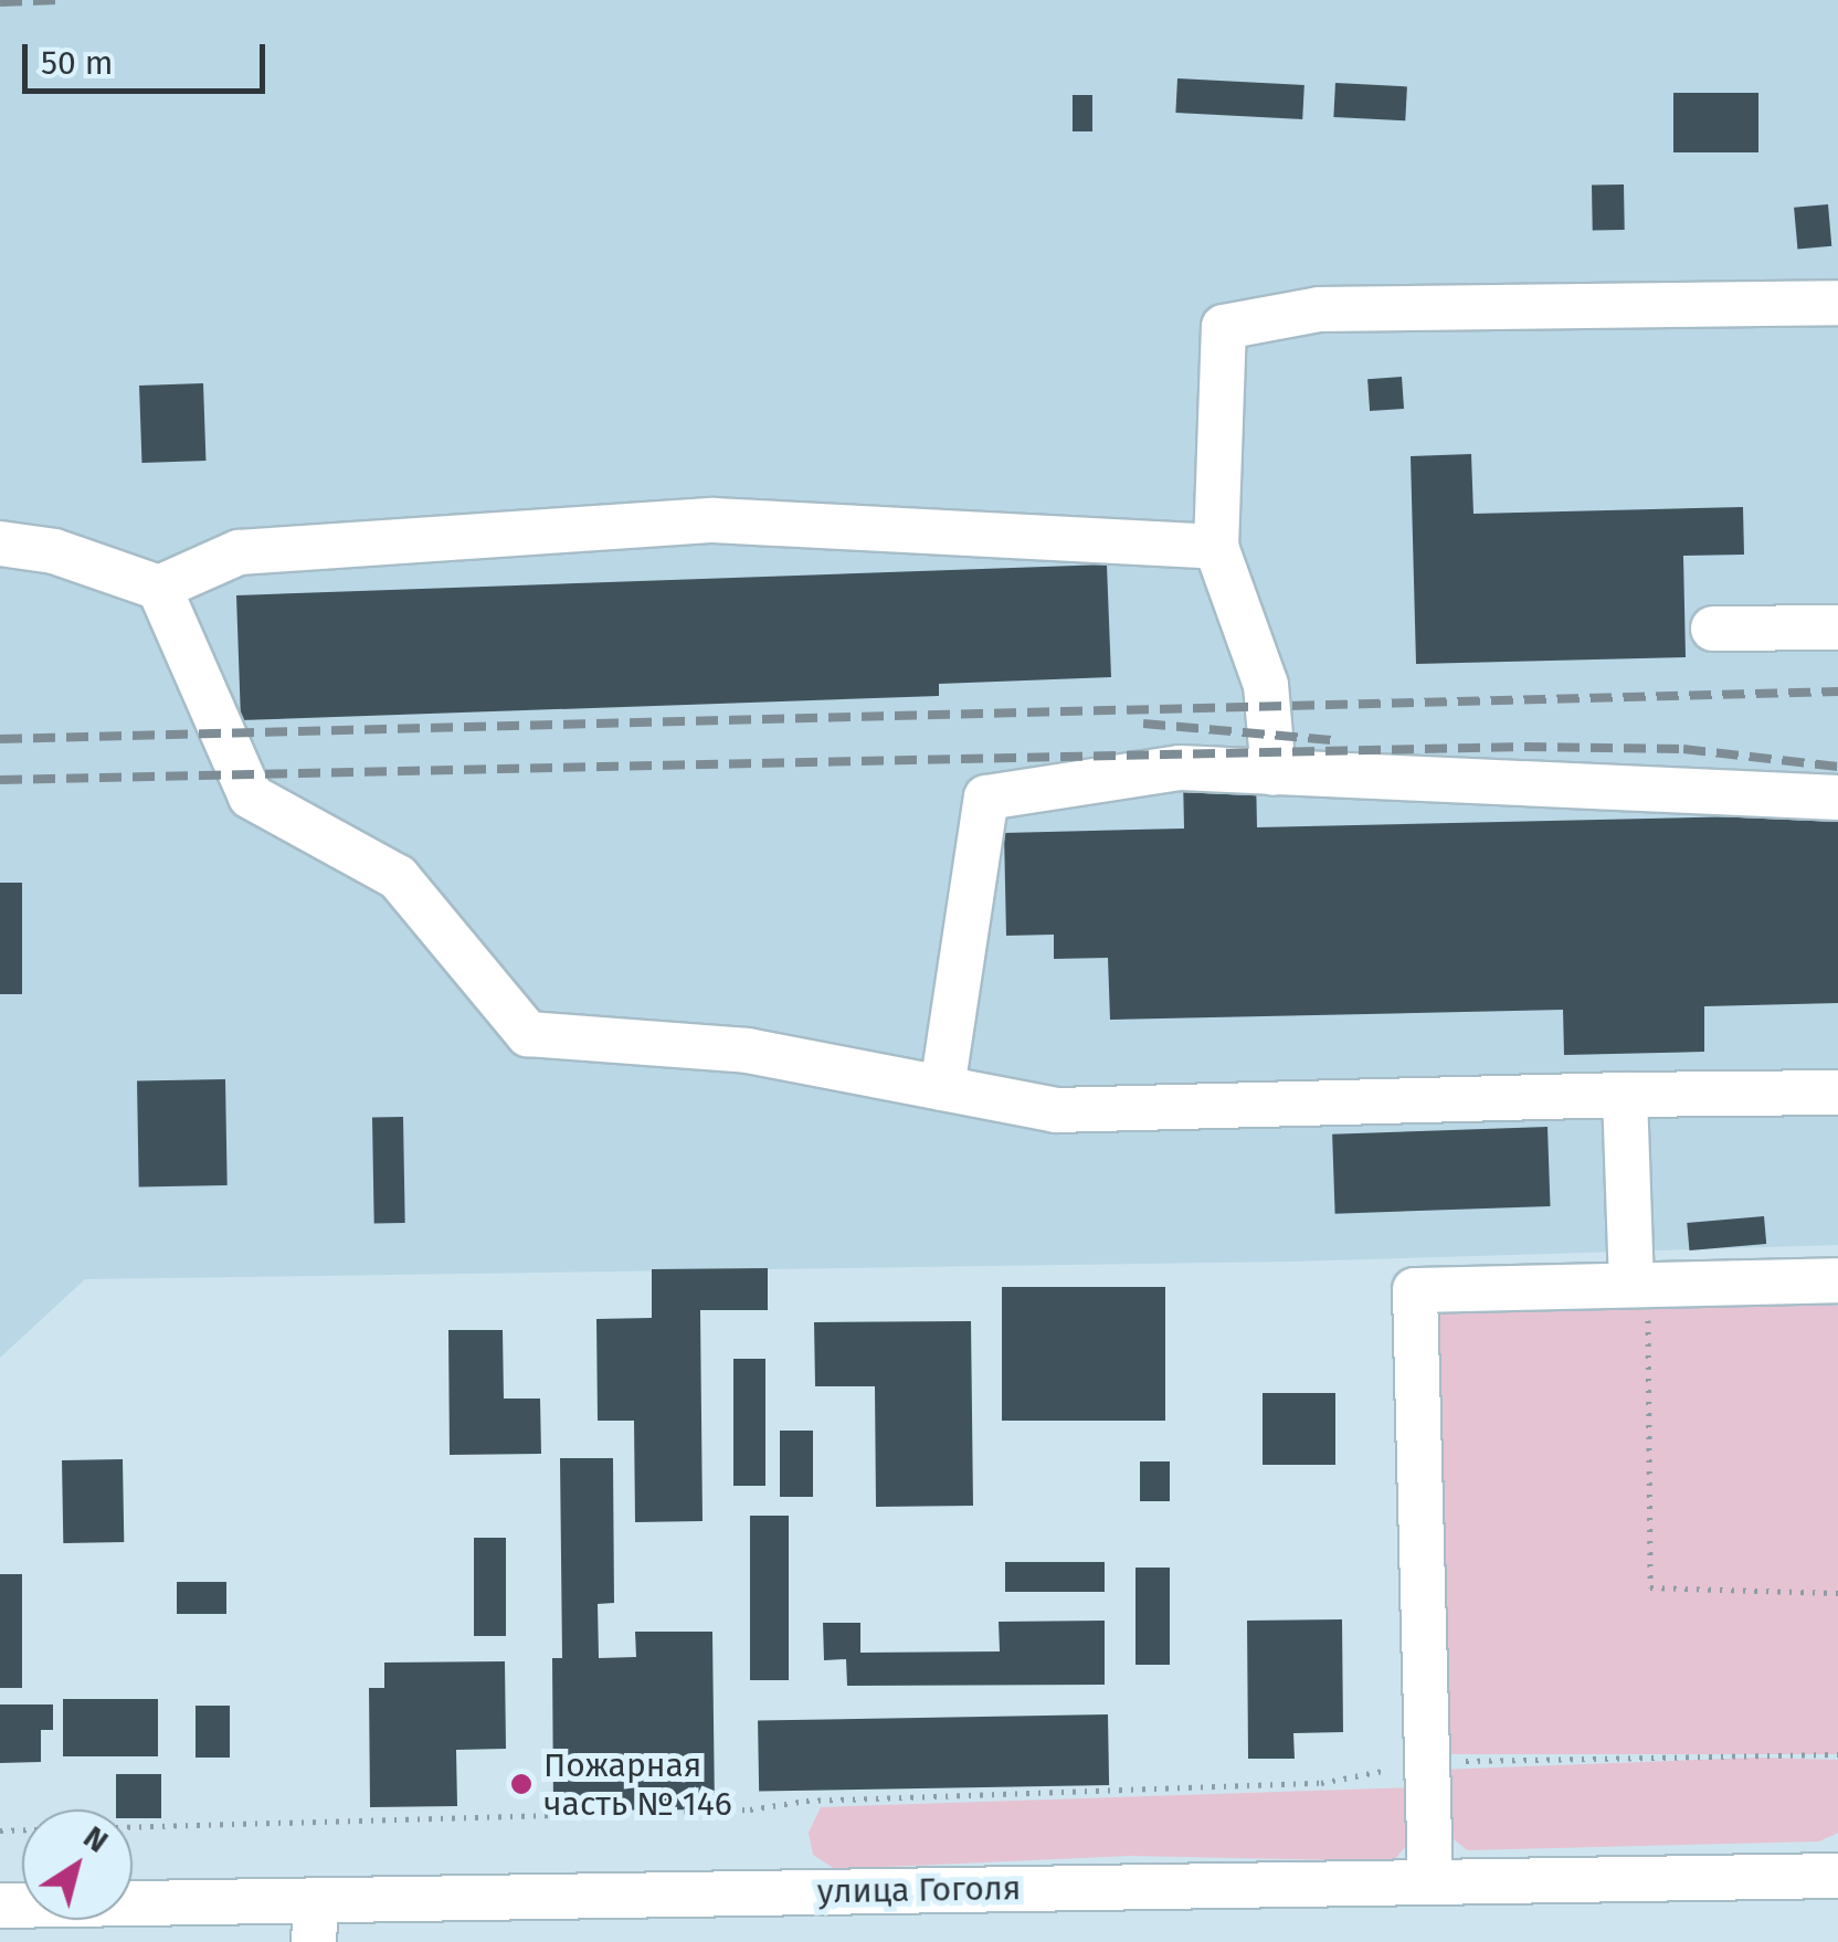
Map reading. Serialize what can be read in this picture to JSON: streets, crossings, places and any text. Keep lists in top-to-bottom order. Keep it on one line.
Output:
{"streets":{"street":["улица Гоголя"]},"places":["Пожарная часть № 146"],"scale_bar":"50 m","north":"top right"}
